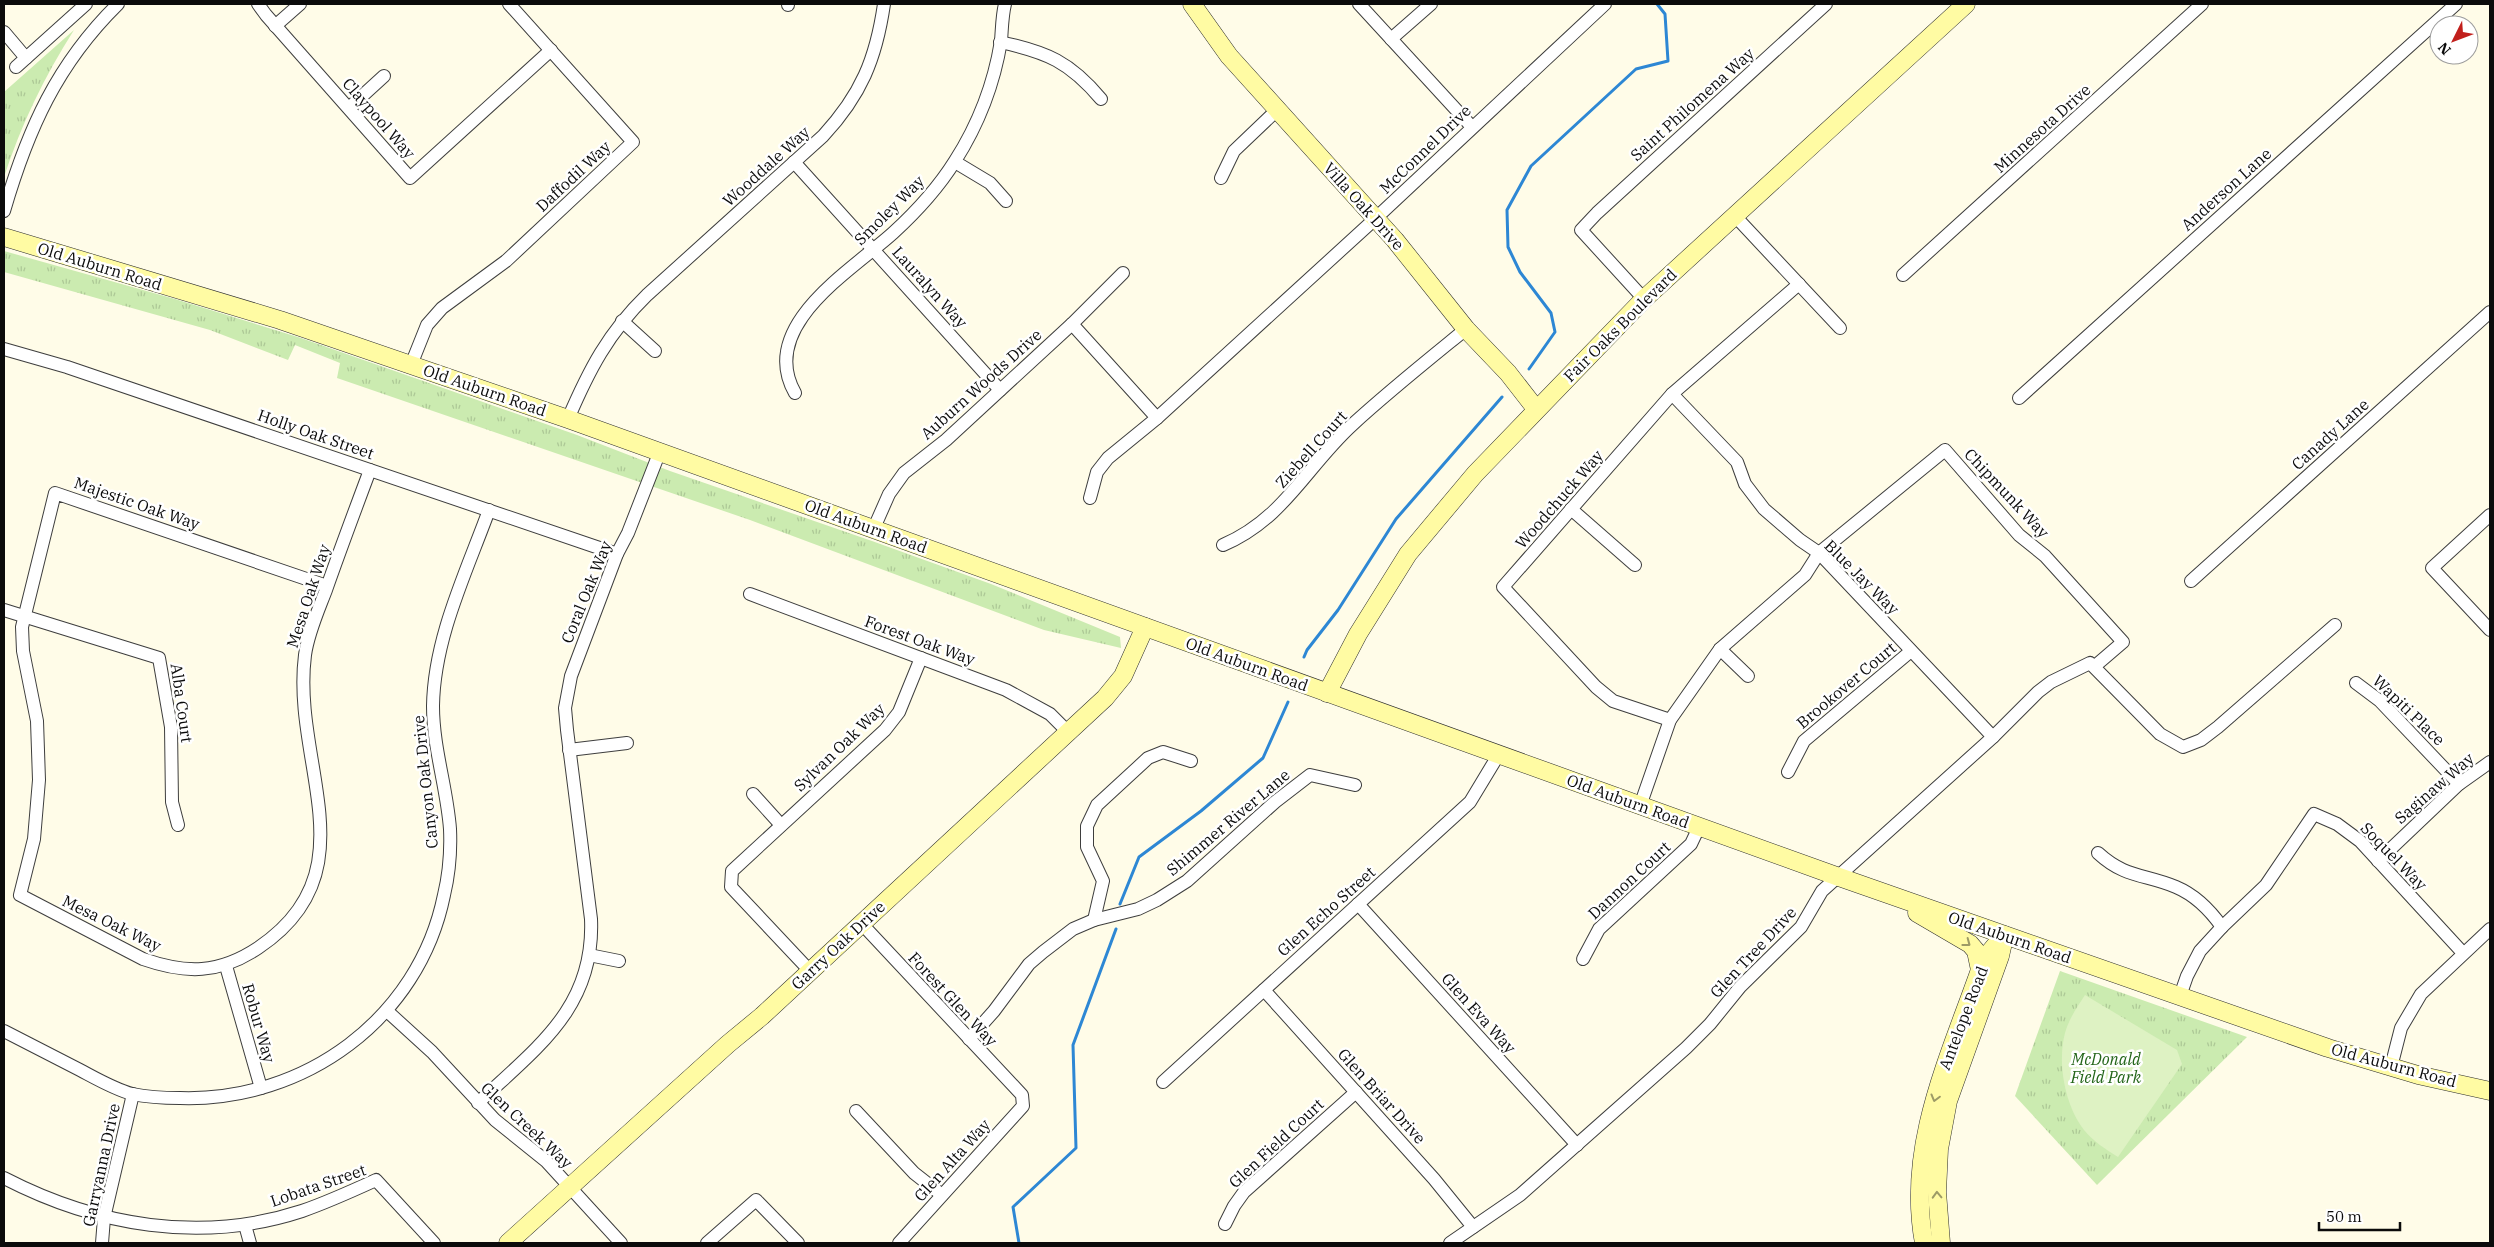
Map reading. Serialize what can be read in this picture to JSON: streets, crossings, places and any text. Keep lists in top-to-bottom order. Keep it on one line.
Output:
{"streets":{"main road":["Villa Oak Drive","Old Auburn Road","Fair Oaks Boulevard","Garry Oak Drive","Antelope Road"],"street":["Saint Philomena Way","Claypool Way","Minnesota Drive","McConnel Drive","Wooddale Way","Daffodil Way","Anderson Lane","Smoley Way","Lauralyn Way","Auburn Woods Drive","Holly Oak Street","Canady Lane","Ziebell Court","Chipmunk Way","Woodchuck Way","Majestic Oak Way","Blue Jay Way","Coral Oak Way","Mesa Oak Way","Forest Oak Way","Brookover Court","Alba Court","Wapiti Place","Sylvan Oak Way","Canyon Oak Drive","Saginaw Way","Shimmer River Lane","Soquel Way","Dannon Court","Glen Echo Street","Glen Tree Drive","Forest Glen Way","Glen Eva Way","Robur Way","Glen Briar Drive","Glen Creek Way","Glen Field Court","Glen Alta Way","Garryanna Drive","Lobata Street"]},"crossings":[["Saint Philomena Way","Fair Oaks Boulevard"],["Claypool Way","Daffodil Way"],["McConnel Drive","Villa Oak Drive"],["Wooddale Way","Old Auburn Road"],["Wooddale Way","Lauralyn Way"],["Daffodil Way","Old Auburn Road"],["Villa Oak Drive","Fair Oaks Boulevard"],["Villa Oak Drive","Ziebell Court"],["Smoley Way","Lauralyn Way"],["Old Auburn Road","Fair Oaks Boulevard"],["Old Auburn Road","Auburn Woods Drive"],["Old Auburn Road","Chipmunk Way"],["Old Auburn Road","Coral Oak Way"],["Old Auburn Road","Soquel Way"],["Old Auburn Road","Dannon Court"],["Old Auburn Road","Glen Echo Street"],["Old Auburn Road","Garry Oak Drive"],["Old Auburn Road","Glen Tree Drive"],["Old Auburn Road","Antelope Road"],["Lauralyn Way","Auburn Woods Drive"],["Holly Oak Street","Coral Oak Way"],["Holly Oak Street","Mesa Oak Way"],["Holly Oak Street","Canyon Oak Drive"],["Chipmunk Way","Woodchuck Way"],["Chipmunk Way","Blue Jay Way"],["Chipmunk Way","Glen Tree Drive"],["Woodchuck Way","Blue Jay Way"],["Majestic Oak Way","Mesa Oak Way"],["Majestic Oak Way","Alba Court"],["Blue Jay Way","Brookover Court"],["Blue Jay Way","Glen Tree Drive"],["Coral Oak Way","Glen Creek Way"],["Mesa Oak Way","Alba Court"],["Mesa Oak Way","Robur Way"],["Forest Oak Way","Sylvan Oak Way"],["Forest Oak Way","Garry Oak Drive"],["Wapiti Place","Saginaw Way"],["Sylvan Oak Way","Garry Oak Drive"],["Canyon Oak Drive","Robur Way"],["Canyon Oak Drive","Glen Creek Way"],["Canyon Oak Drive","Garryanna Drive"],["Saginaw Way","Soquel Way"],["Glen Echo Street","Glen Eva Way"],["Glen Echo Street","Glen Briar Drive"],["Garry Oak Drive","Forest Glen Way"],["Garry Oak Drive","Glen Creek Way"],["Glen Tree Drive","Glen Eva Way"],["Glen Tree Drive","Glen Briar Drive"],["Forest Glen Way","Glen Alta Way"],["Glen Briar Drive","Glen Field Court"],["Garryanna Drive","Lobata Street"]],"parks":["McDonald Field Park"],"scale_bar":"50 m","north":"bottom left"}
